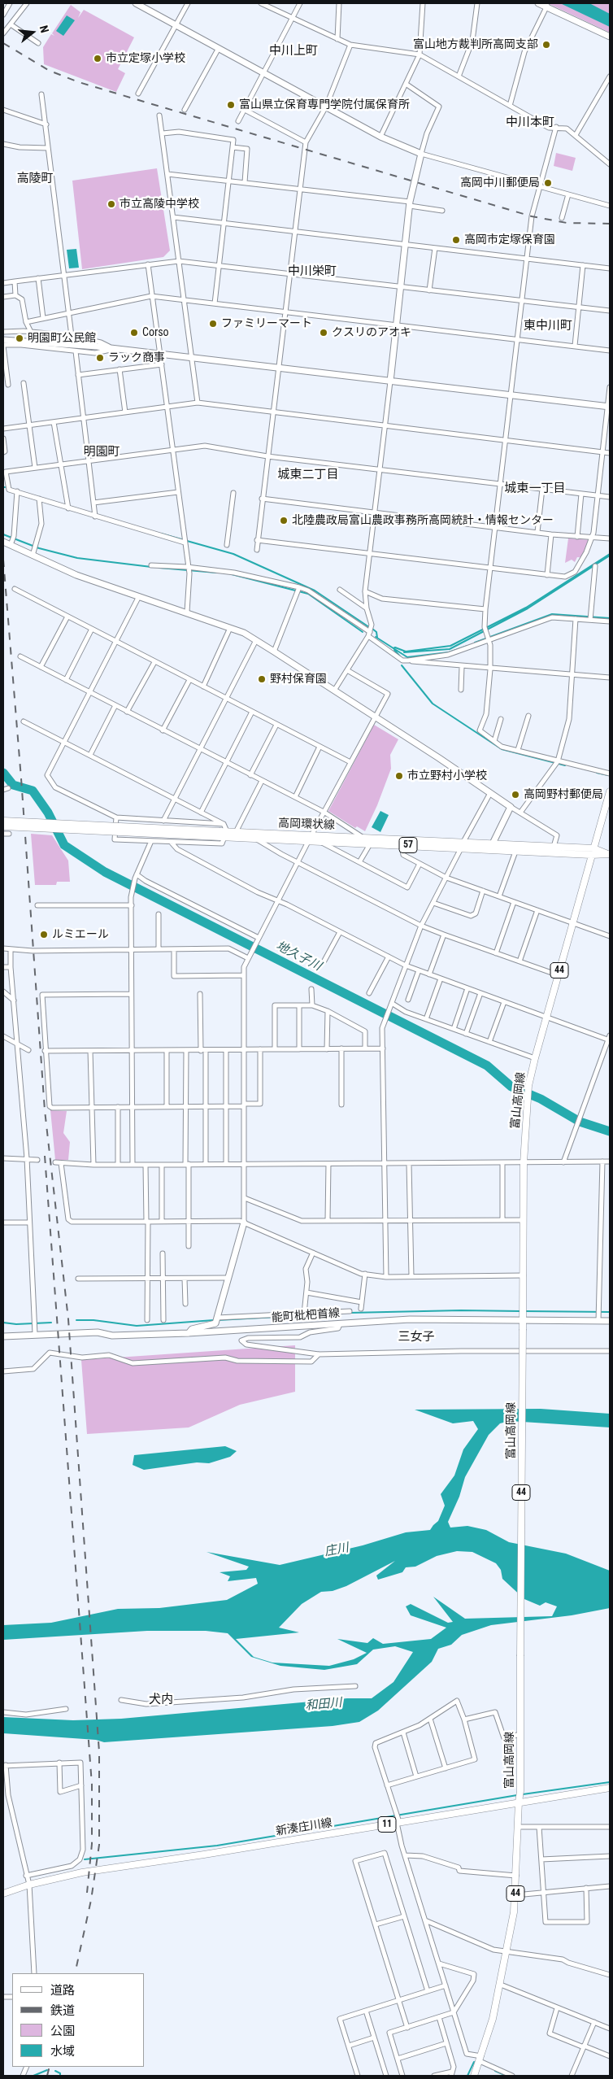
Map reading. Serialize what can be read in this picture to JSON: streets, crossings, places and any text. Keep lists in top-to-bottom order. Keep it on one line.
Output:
{"streets":{"main road":["高岡環状線","57","44","富山高岡線","11","新湊庄川線"],"street":["能町枇杷首線"]},"crossings":[["高岡環状線","富山高岡線"],["富山高岡線","能町枇杷首線"],["富山高岡線","新湊庄川線"]],"districts":["中川上町","中川本町","高陵町","中川栄町","東中川町","明園町","城東二丁目","城東一丁目","三女子","犬内"],"water":["地久子川","庄川","和田川"],"places":["富山地方裁判所高岡支部","市立定塚小学校","富山県立保育専門学院付属保育所","高岡中川郵便局","市立高陵中学校","高岡市定塚保育園","ファミリーマート","Corso","クスリのアオキ","明園町公民館","ラック商事","北陸農政局富山農政事務所高岡統計・情報センター","野村保育園","市立野村小学校","高岡野村郵便局","ルミエール"],"legend":["道路","鉄道","公園","水域"],"north":"right"}
